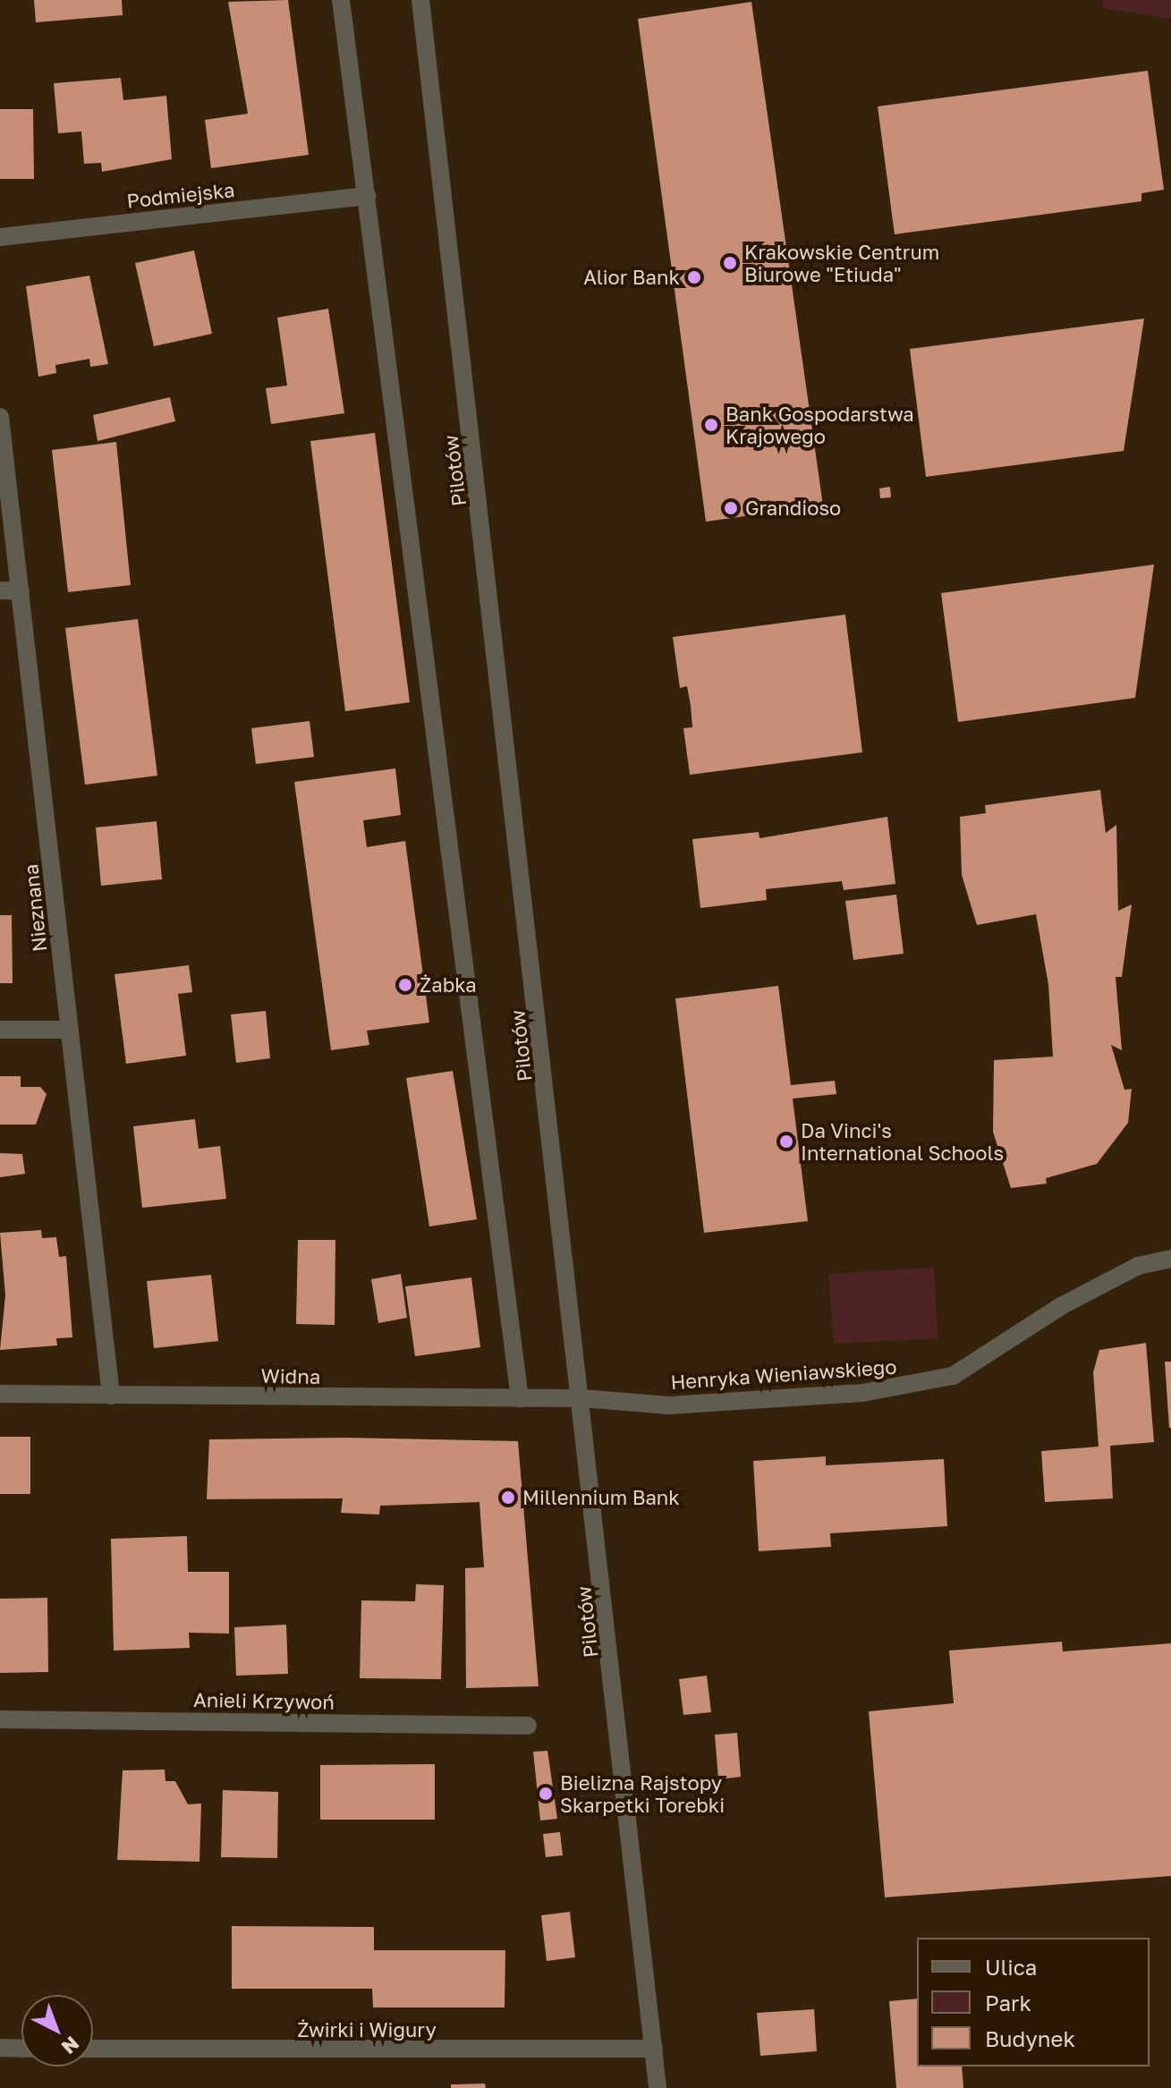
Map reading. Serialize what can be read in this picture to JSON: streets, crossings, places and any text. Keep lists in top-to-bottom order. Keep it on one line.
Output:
{"streets":{"street":["Podmiejska","Pilotów","Nieznana","Henryka Wieniawskiego","Widna","Anieli Krzywoń","Żwirki i Wigury"]},"crossings":[["Pilotów","Henryka Wieniawskiego"],["Pilotów","Widna"],["Pilotów","Żwirki i Wigury"],["Nieznana","Widna"],["Henryka Wieniawskiego","Widna"]],"places":["Krakowskie Centrum Biurowe \"Etiuda\"","Alior Bank","Bank Gospodarstwa Krajowego","Grandioso","Żabka","Da Vinci's International Schools","Millennium Bank","Bielizna Rajstopy Skarpetki Torebki"],"legend":["Ulica","Park","Budynek"],"north":"bottom right"}
